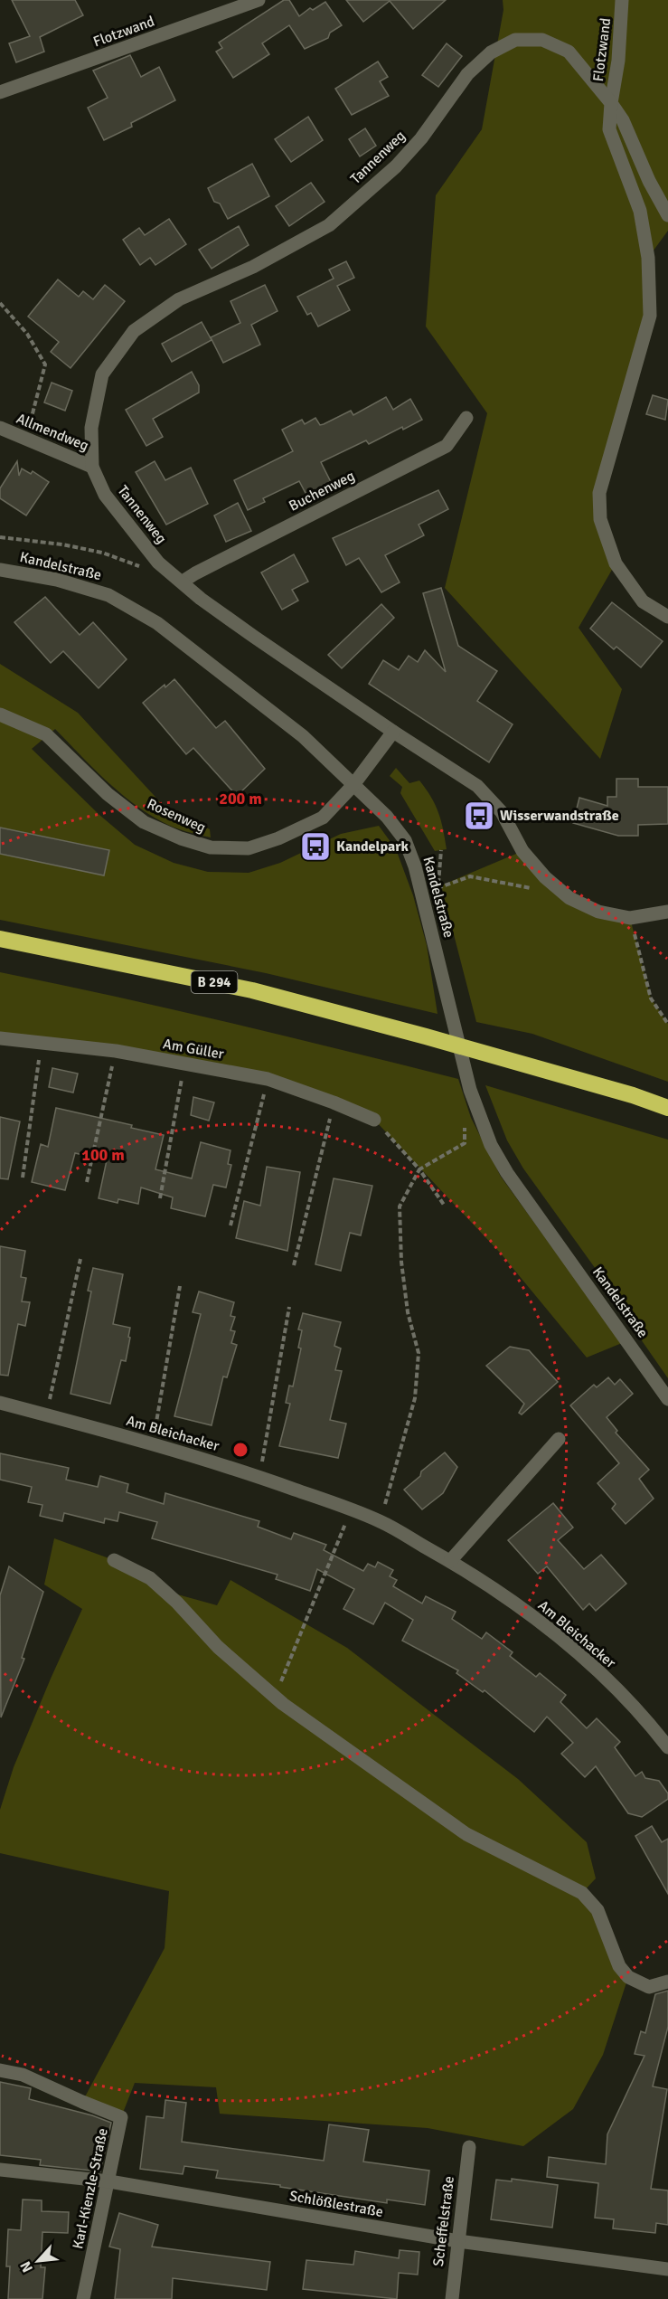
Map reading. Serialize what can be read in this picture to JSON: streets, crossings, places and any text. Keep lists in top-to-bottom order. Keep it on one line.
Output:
{"streets":{"highway":["B 294"],"street":["Flotzwand","Tannenweg","Allmendweg","Buchenweg","Kandelstraße","Rosenweg","Am Güller","Am Bleichacker","Karl-Kienzle-Straße","Schlößlestraße","Scheffelstraße"]},"crossings":[["Flotzwand","Tannenweg"],["Tannenweg","Allmendweg"],["Tannenweg","Buchenweg"],["Tannenweg","Rosenweg"],["Kandelstraße","Rosenweg"],["Karl-Kienzle-Straße","Schlößlestraße"],["Schlößlestraße","Scheffelstraße"]],"places":{"bus stop":["Wisserwandstraße","Kandelpark"]},"north":"bottom left","rings":["200 m","100 m"]}
